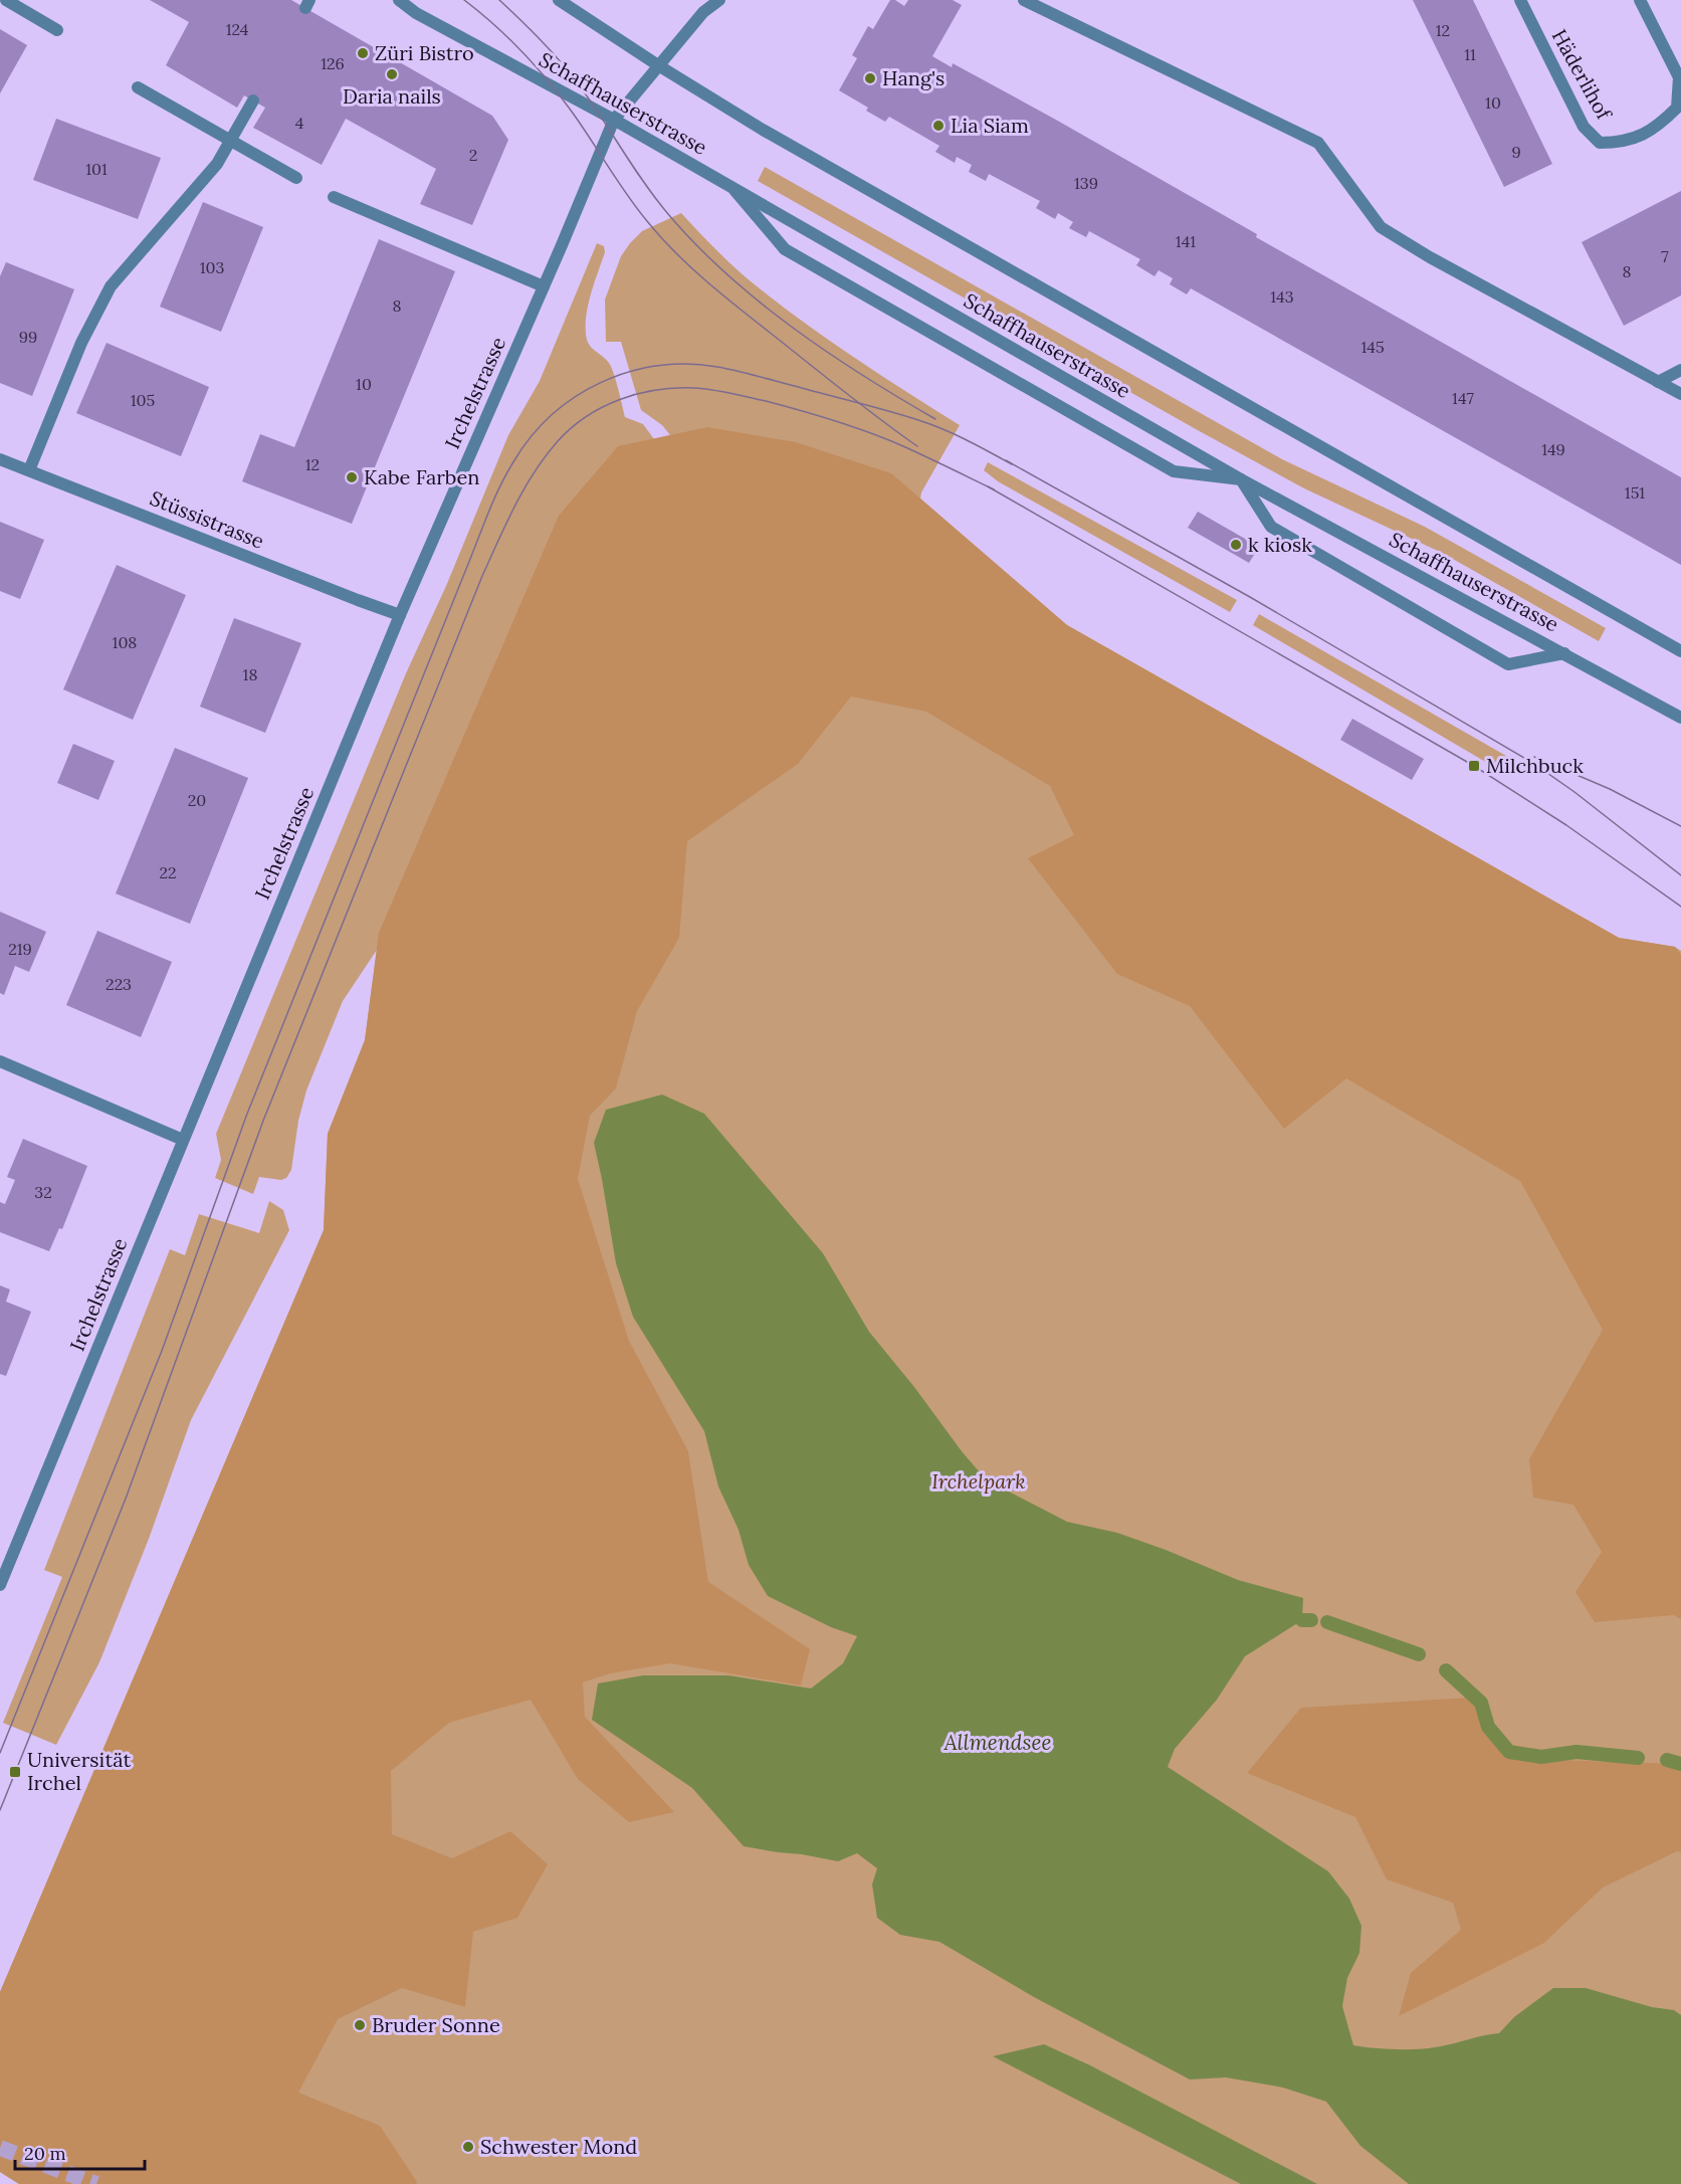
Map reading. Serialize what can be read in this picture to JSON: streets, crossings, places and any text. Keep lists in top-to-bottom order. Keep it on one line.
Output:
{"streets":{"street":["Häderlihof","Schaffhauserstrasse","Irchelstrasse","Stüssistrasse"]},"crossings":[["Schaffhauserstrasse","Irchelstrasse"],["Irchelstrasse","Stüssistrasse"]],"water":["Allmendsee"],"parks":["Irchelpark"],"places":{"other":["Züri Bistro","Daria nails","Hang's","Lia Siam","Kabe Farben","k kiosk","Bruder Sonne","Schwester Mond"],"transit":["Milchbuck","Universität Irchel"]},"house_numbers":["124","12","11","126","10","4","9","2","101","139","141","7","103","8","143","8","99","145","10","147","105","149","12","151","108","18","20","22","219","223","32"],"scale_bar":"20 m"}
